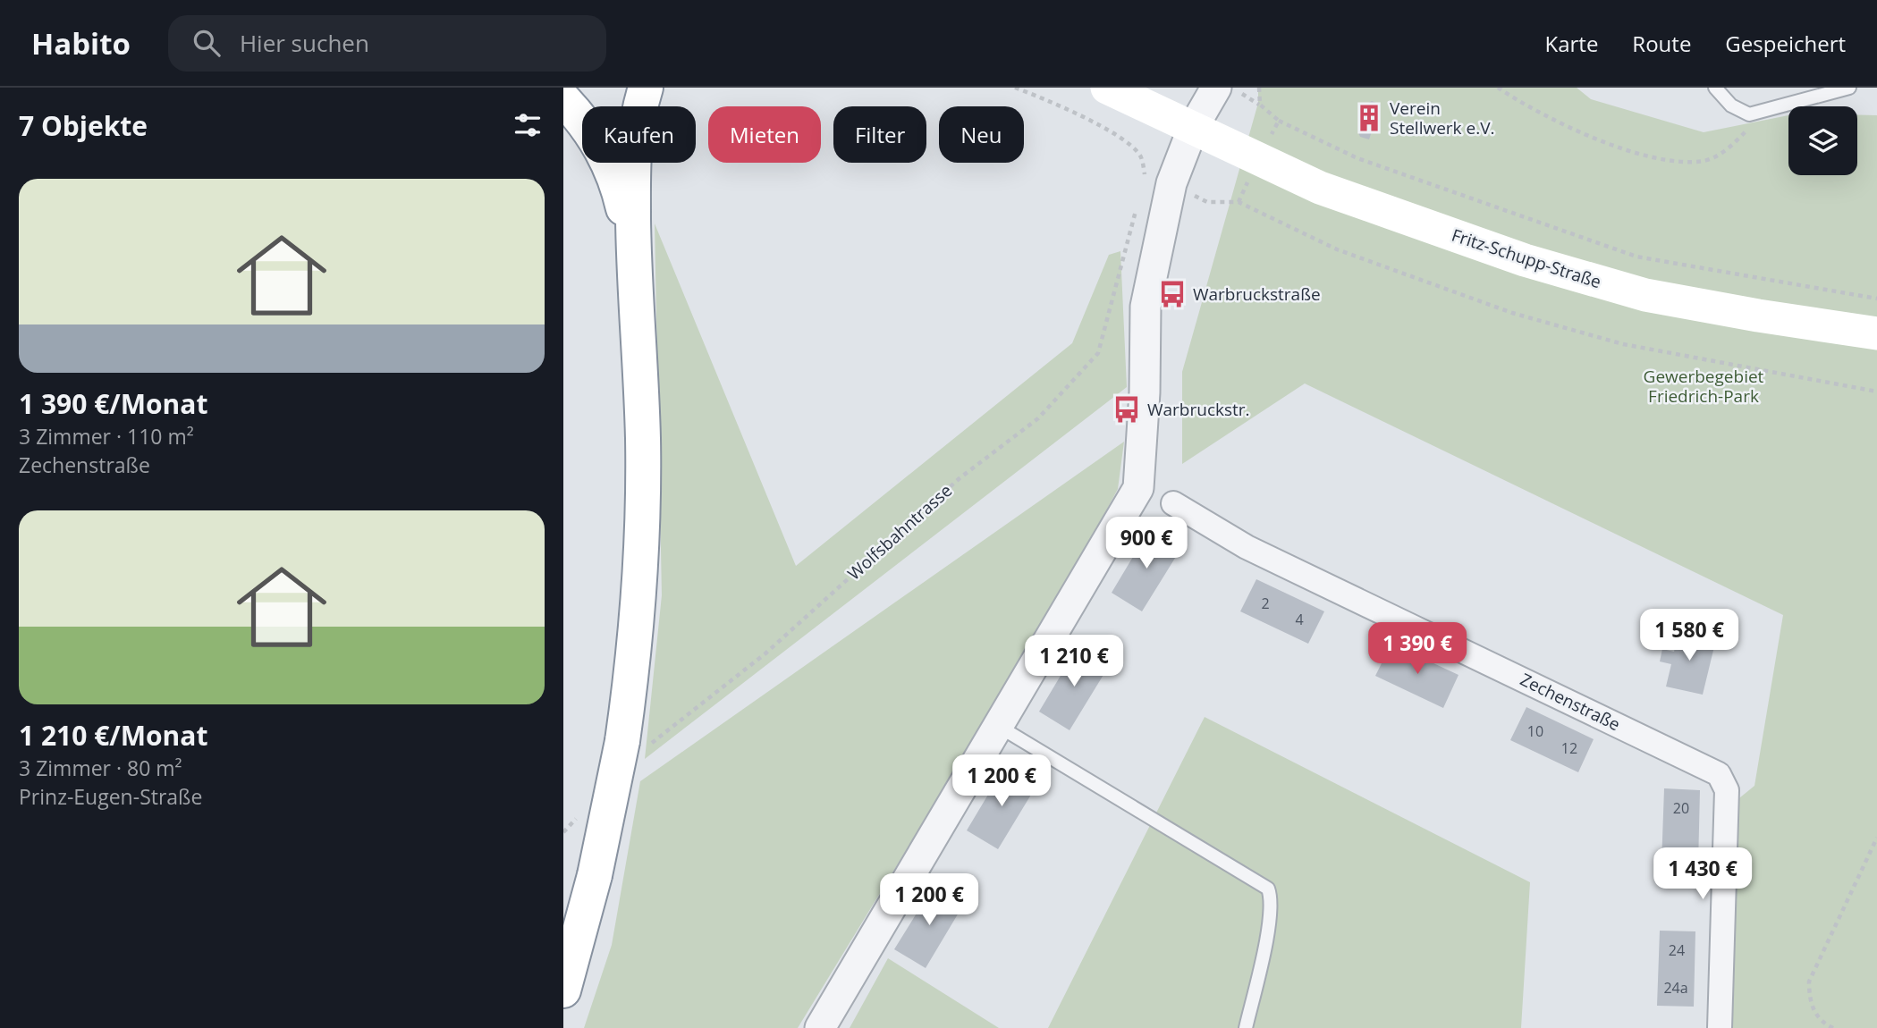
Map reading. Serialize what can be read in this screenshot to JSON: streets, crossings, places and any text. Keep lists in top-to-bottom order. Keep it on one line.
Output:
{"streets":{"main road":["Fritz-Schupp-Straße"],"street":["Zechenstraße"],"path":["Wolfsbahntrasse"]},"parks":["Gewerbegebiet Friedrich-Park"],"places":{"building":["Verein Stellwerk e.V."],"bus stop":["Warbruckstraße","Warbruckstr."]},"house_numbers":["2","4","10","12","20","24","24a"],"page":{"header":"Habito","search":"Hier suchen","nav":["Karte","Route","Gespeichert"],"heading":"7 Objekte","chip":["Kaufen","Mieten","Filter","Neu"],"list":[{"name":"1 390 €/Monat","note":"3 Zimmer · 110 m² · Zechenstraße"},{"name":"1 210 €/Monat","note":"3 Zimmer · 80 m² · Prinz-Eugen-Straße"}],"price":["900 €","1 580 €","1 390 €","1 210 €","1 200 €","1 430 €","1 200 €"]}}
